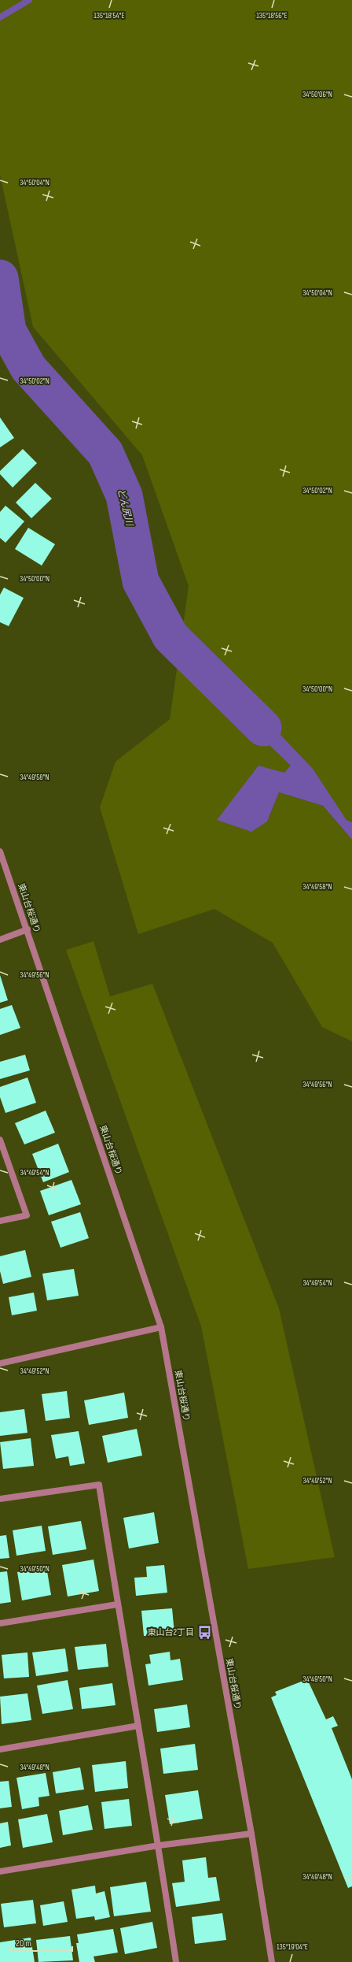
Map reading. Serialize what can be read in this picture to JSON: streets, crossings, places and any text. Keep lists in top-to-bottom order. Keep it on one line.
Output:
{"streets":{"street":["東山台桜通り"]},"water":["どん尻川"],"places":{"bus stop":["東山台2丁目"]},"scale_bar":"20 m","coordinates":["135°18'54\"E","135°18'56\"E","34°50'06\"N","34°50'04\"N","34°50'02\"N","34°50'00\"N","34°49'58\"N","34°49'56\"N","34°49'54\"N","34°49'52\"N","34°49'50\"N","34°49'48\"N","135°19'04\"E"]}
